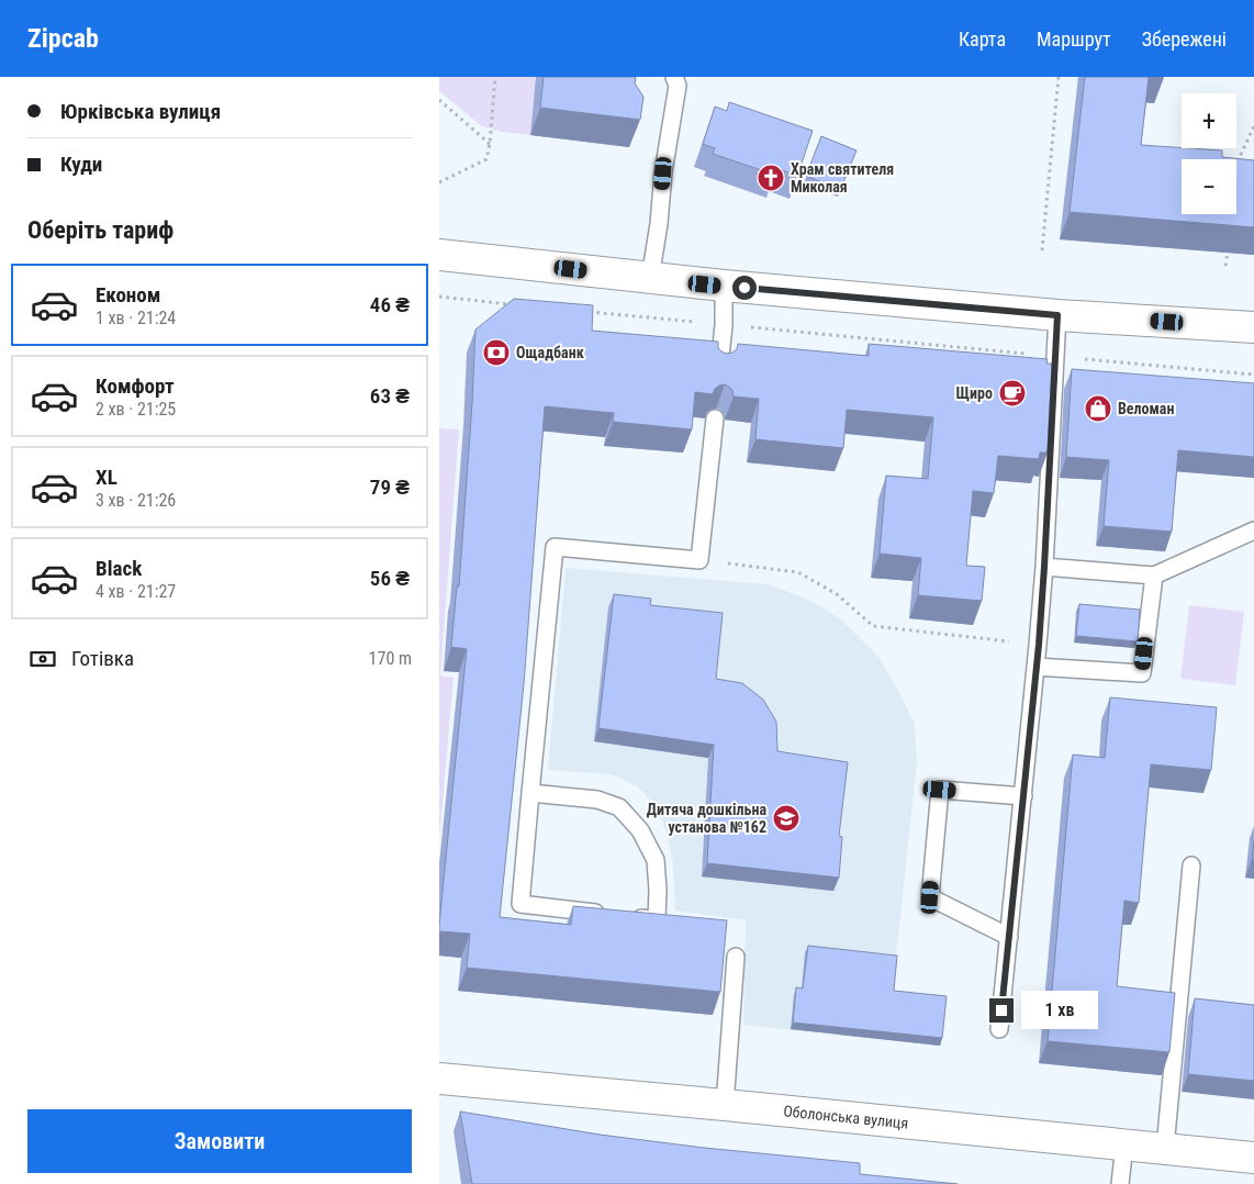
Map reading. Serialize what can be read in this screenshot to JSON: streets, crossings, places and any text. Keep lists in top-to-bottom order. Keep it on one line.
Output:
{"streets":{"street":["Оболонська вулиця"]},"places":{"church":["Храм святителя Миколая"],"bank":["Ощадбанк"],"cafe":["Щиро"],"shop":["Веломан"],"school or university":["Дитяча дошкільна установа №162"]},"page":{"header":"Zipcab","nav":["Карта","Маршрут","Збережені"],"banner":["Юрківська вулиця","Куди"],"map_buttons":["+","−"],"heading":"Оберіть тариф","list":[{"name":"Економ","note":"1 хв · 21:24","value":"46 ₴"},{"name":"Комфорт","note":"2 хв · 21:25","value":"63 ₴"},{"name":"XL","note":"3 хв · 21:26","value":"79 ₴"},{"name":"Black","note":"4 хв · 21:27","value":"56 ₴"}],"pay":["Готівка","170 m"],"bubble":"1 хв","buttons":"Замовити"}}
